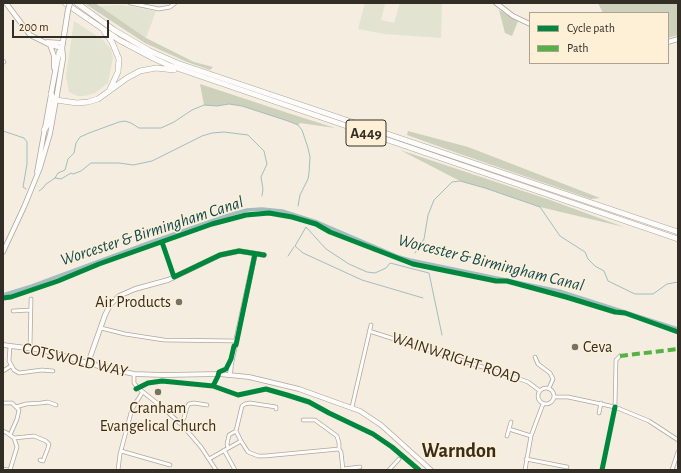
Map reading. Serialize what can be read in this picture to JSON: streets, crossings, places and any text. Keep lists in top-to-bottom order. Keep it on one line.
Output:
{"streets":{"highway":["A449"],"main road":["COTSWOLD WAY"],"street":["WAINWRIGHT ROAD"]},"districts":["Warndon"],"water":["Worcester & Birmingham Canal"],"places":["Air Products","Ceva","Cranham Evangelical Church"],"legend":["Cycle path","Path"],"scale_bar":"200 m"}
